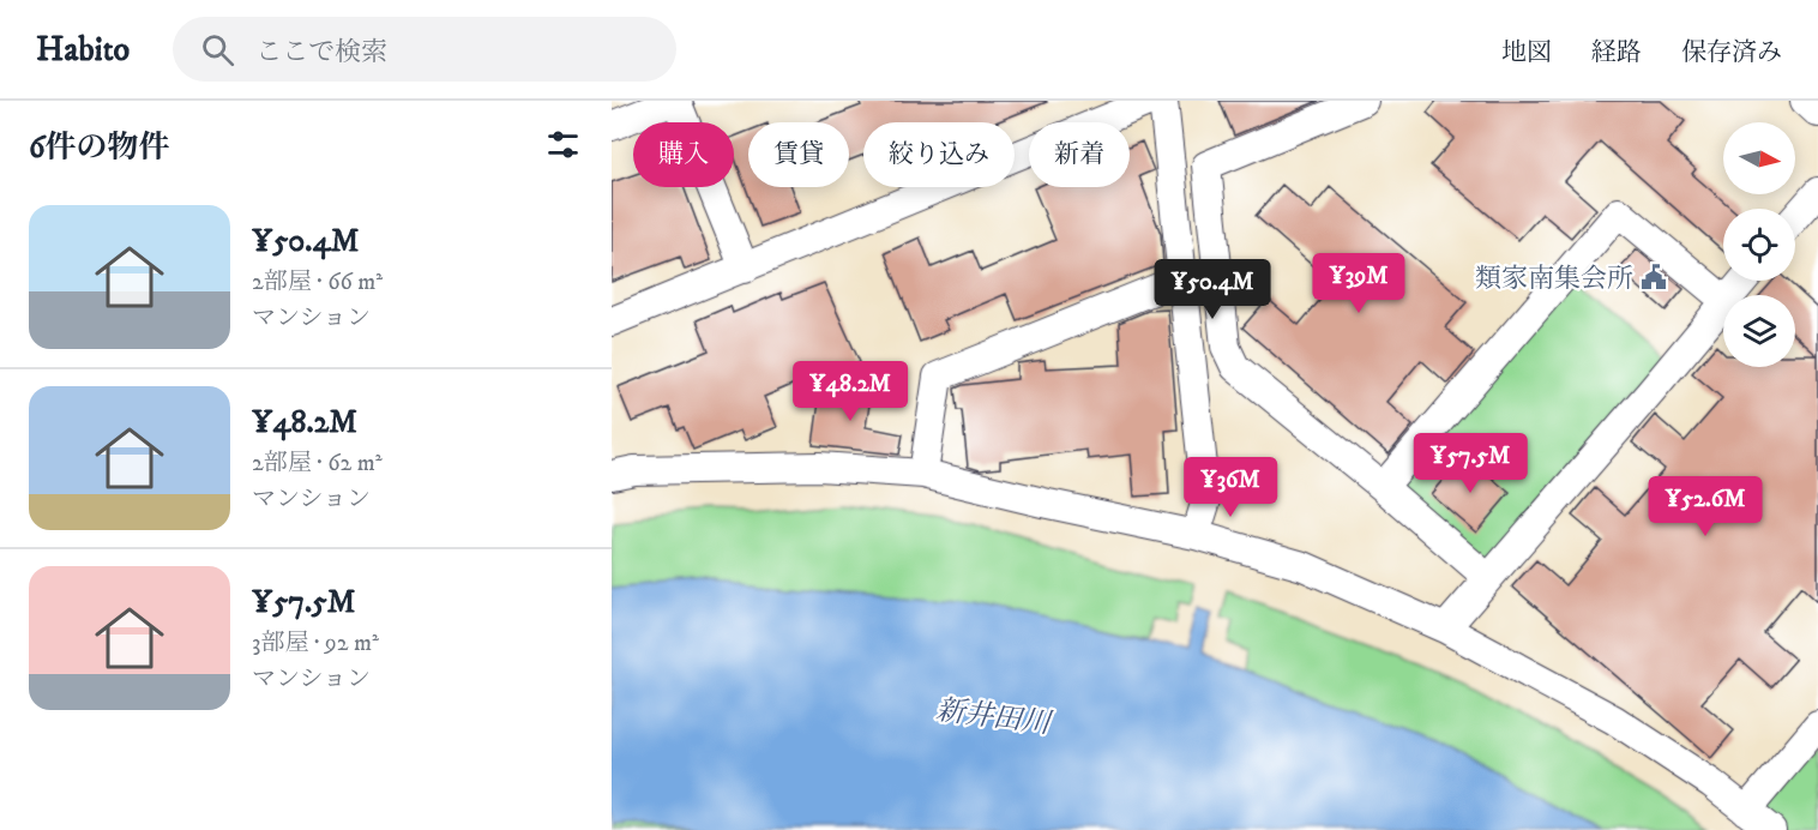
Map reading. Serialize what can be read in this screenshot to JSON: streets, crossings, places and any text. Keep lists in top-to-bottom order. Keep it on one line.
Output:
{"water":["新井田川"],"places":{"public building":["類家南集会所"]},"north":"right","page":{"header":"Habito","search":"ここで検索","nav":["地図","経路","保存済み"],"heading":"6件の物件","chip":["購入","賃貸","絞り込み","新着"],"list":[{"name":"¥50.4M","note":"2部屋 · 66 m² · マンション"},{"name":"¥48.2M","note":"2部屋 · 62 m² · マンション"},{"name":"¥57.5M","note":"3部屋 · 92 m² · マンション"}],"price":["¥39M","¥50.4M","¥48.2M","¥57.5M","¥36M","¥52.6M"]}}
